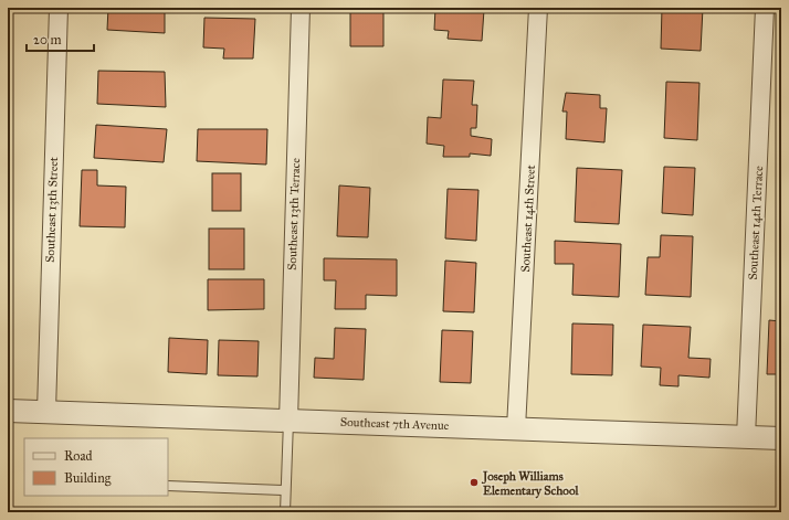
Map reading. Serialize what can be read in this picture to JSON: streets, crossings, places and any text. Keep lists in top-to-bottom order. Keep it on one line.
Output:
{"streets":{"street":["Southeast 13th Street","Southeast 13th Terrace","Southeast 14th Street","Southeast 14th Terrace","Southeast 7th Avenue"]},"crossings":[["Southeast 13th Street","Southeast 7th Avenue"],["Southeast 13th Terrace","Southeast 7th Avenue"],["Southeast 14th Street","Southeast 7th Avenue"],["Southeast 14th Terrace","Southeast 7th Avenue"]],"places":["Joseph Williams Elementary School"],"legend":["Road","Building"],"scale_bar":"20 m"}
